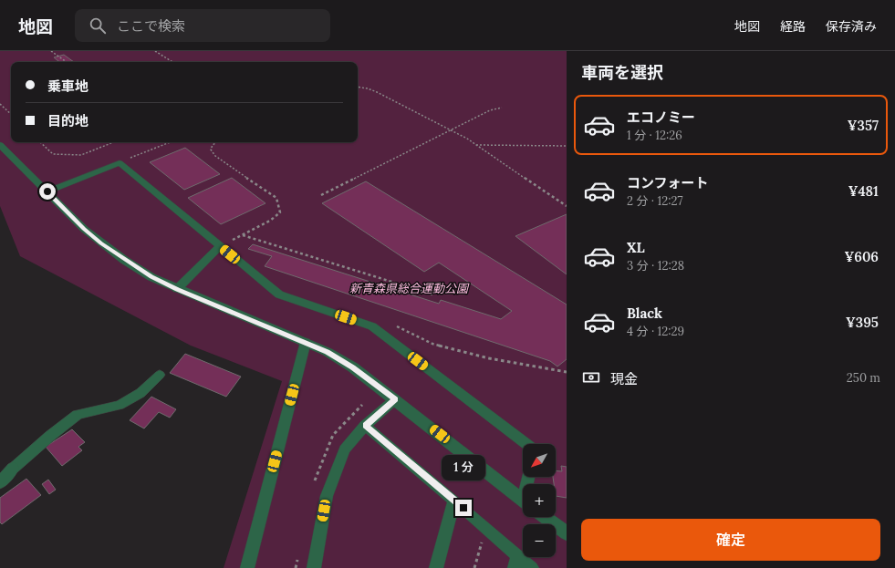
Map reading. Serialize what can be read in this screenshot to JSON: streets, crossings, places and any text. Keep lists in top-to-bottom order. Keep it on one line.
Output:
{"parks":["新青森県総合運動公園"],"north":"bottom left","page":{"header":"地図","search":"ここで検索","nav":["地図","経路","保存済み"],"heading":"車両を選択","banner":["乗車地","目的地"],"list":[{"name":"エコノミー","note":"1 分 · 12:26","value":"¥357"},{"name":"コンフォート","note":"2 分 · 12:27","value":"¥481"},{"name":"XL","note":"3 分 · 12:28","value":"¥606"},{"name":"Black","note":"4 分 · 12:29","value":"¥395"}],"pay":["現金","250 m"],"map_buttons":["+","−"],"bubble":"1 分","buttons":"確定"}}
